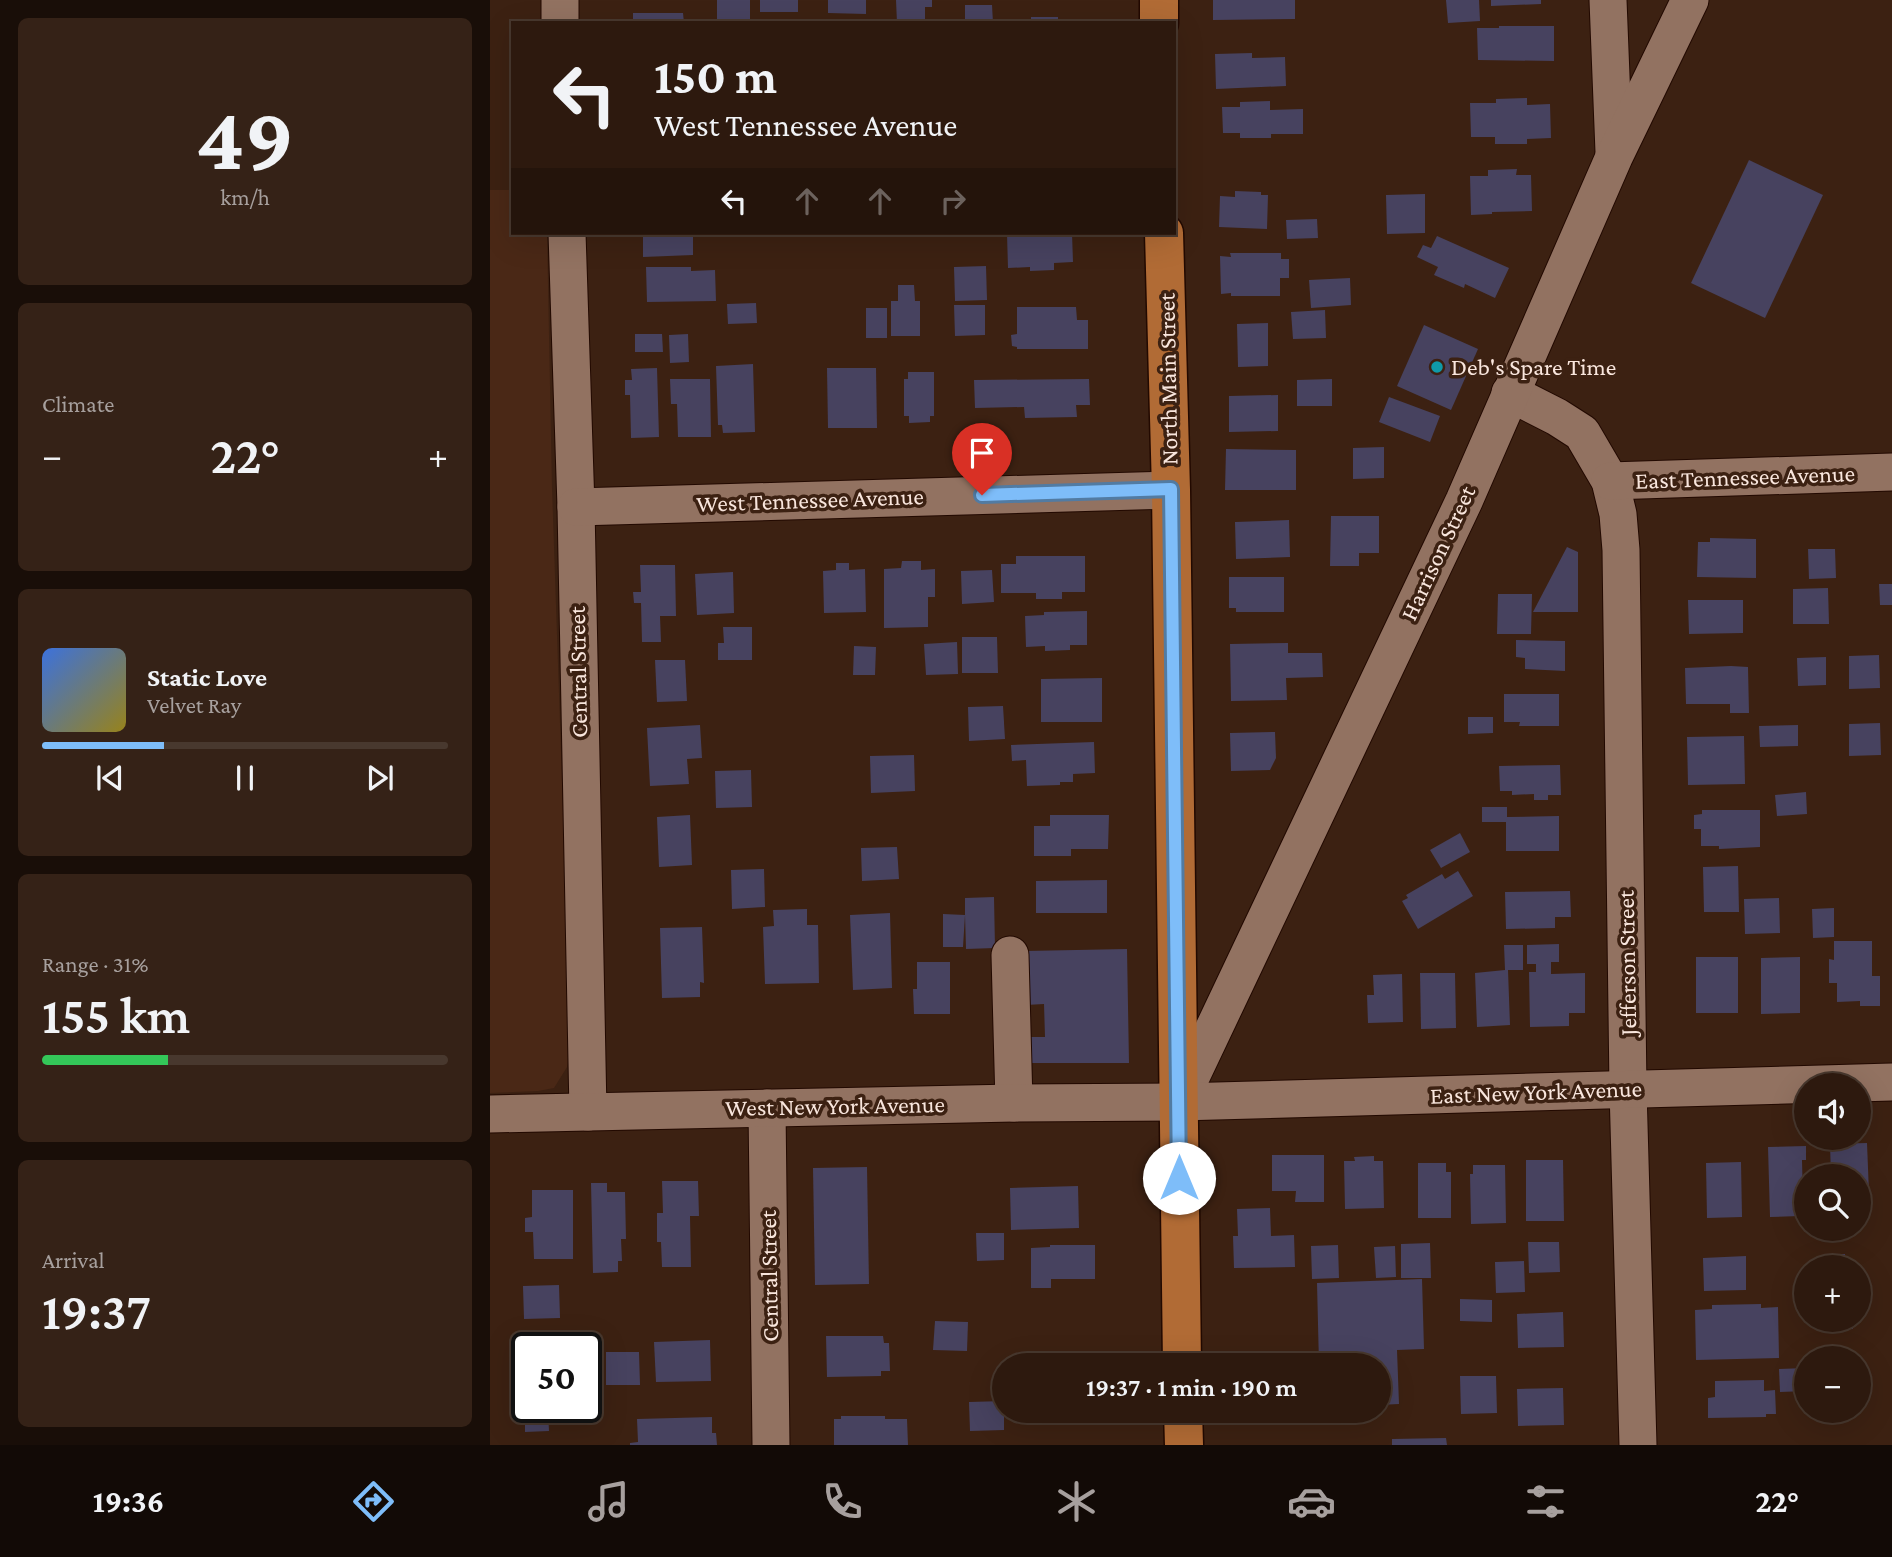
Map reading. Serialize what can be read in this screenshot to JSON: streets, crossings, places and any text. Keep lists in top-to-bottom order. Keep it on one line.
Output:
{"streets":{"main road":["North Main Street"],"street":["East Tennessee Avenue","West Tennessee Avenue","Harrison Street","Central Street","Jefferson Street","East New York Avenue","West New York Avenue"]},"crossings":[["North Main Street","West Tennessee Avenue"],["North Main Street","Harrison Street"],["North Main Street","East New York Avenue"],["North Main Street","West New York Avenue"],["East Tennessee Avenue","Harrison Street"],["East Tennessee Avenue","Jefferson Street"],["West Tennessee Avenue","Central Street"],["Harrison Street","East New York Avenue"],["Harrison Street","West New York Avenue"],["Central Street","West New York Avenue"],["Jefferson Street","East New York Avenue"],["East New York Avenue","West New York Avenue"]],"places":["Deb's Spare Time"],"page":{"tile":[["49","km/h"],"Climate",["Range · 31%","155 km"],["Arrival","19:37"]],"turn":["150 m","West Tennessee Avenue"],"heat":["−","22°","+"],"song":["Static Love","Velvet Ray"],"map_buttons":["+","−"],"limit":"50","trip":"19:37 · 1 min · 190 m","tabs":["19:36","22°"]}}
